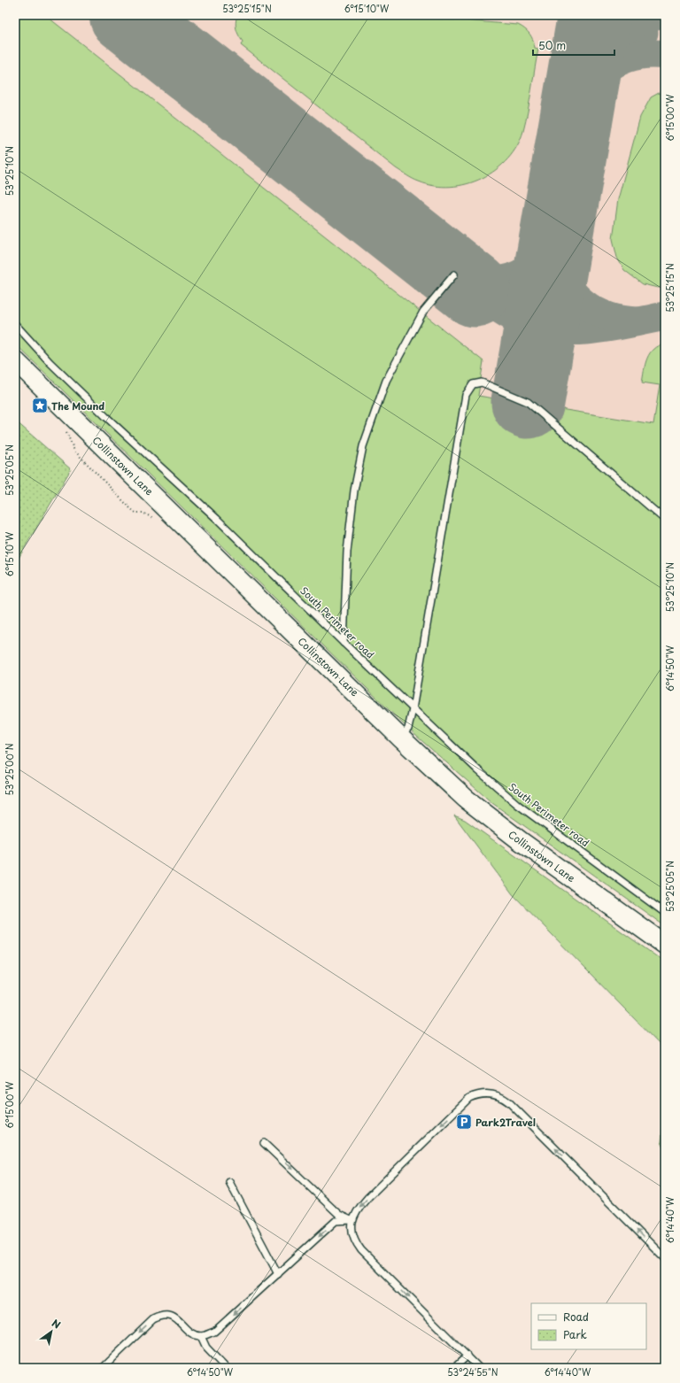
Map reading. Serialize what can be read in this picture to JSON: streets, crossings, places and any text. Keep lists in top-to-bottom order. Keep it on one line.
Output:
{"streets":{"street":["Collinstown Lane"],"lane":["South Perimeter road"]},"places":{"place":["The Mound"],"parking":["Park2Travel"]},"legend":["Road","Park"],"scale_bar":"50 m","north":"top right","coordinates":["53°25'15\"N","6°15'10\"W","6°15'00\"W","53°25'10\"N","53°25'05\"N","6°14'50\"W","53°25'00\"N","6°14'40\"W","53°24'55\"N"]}
